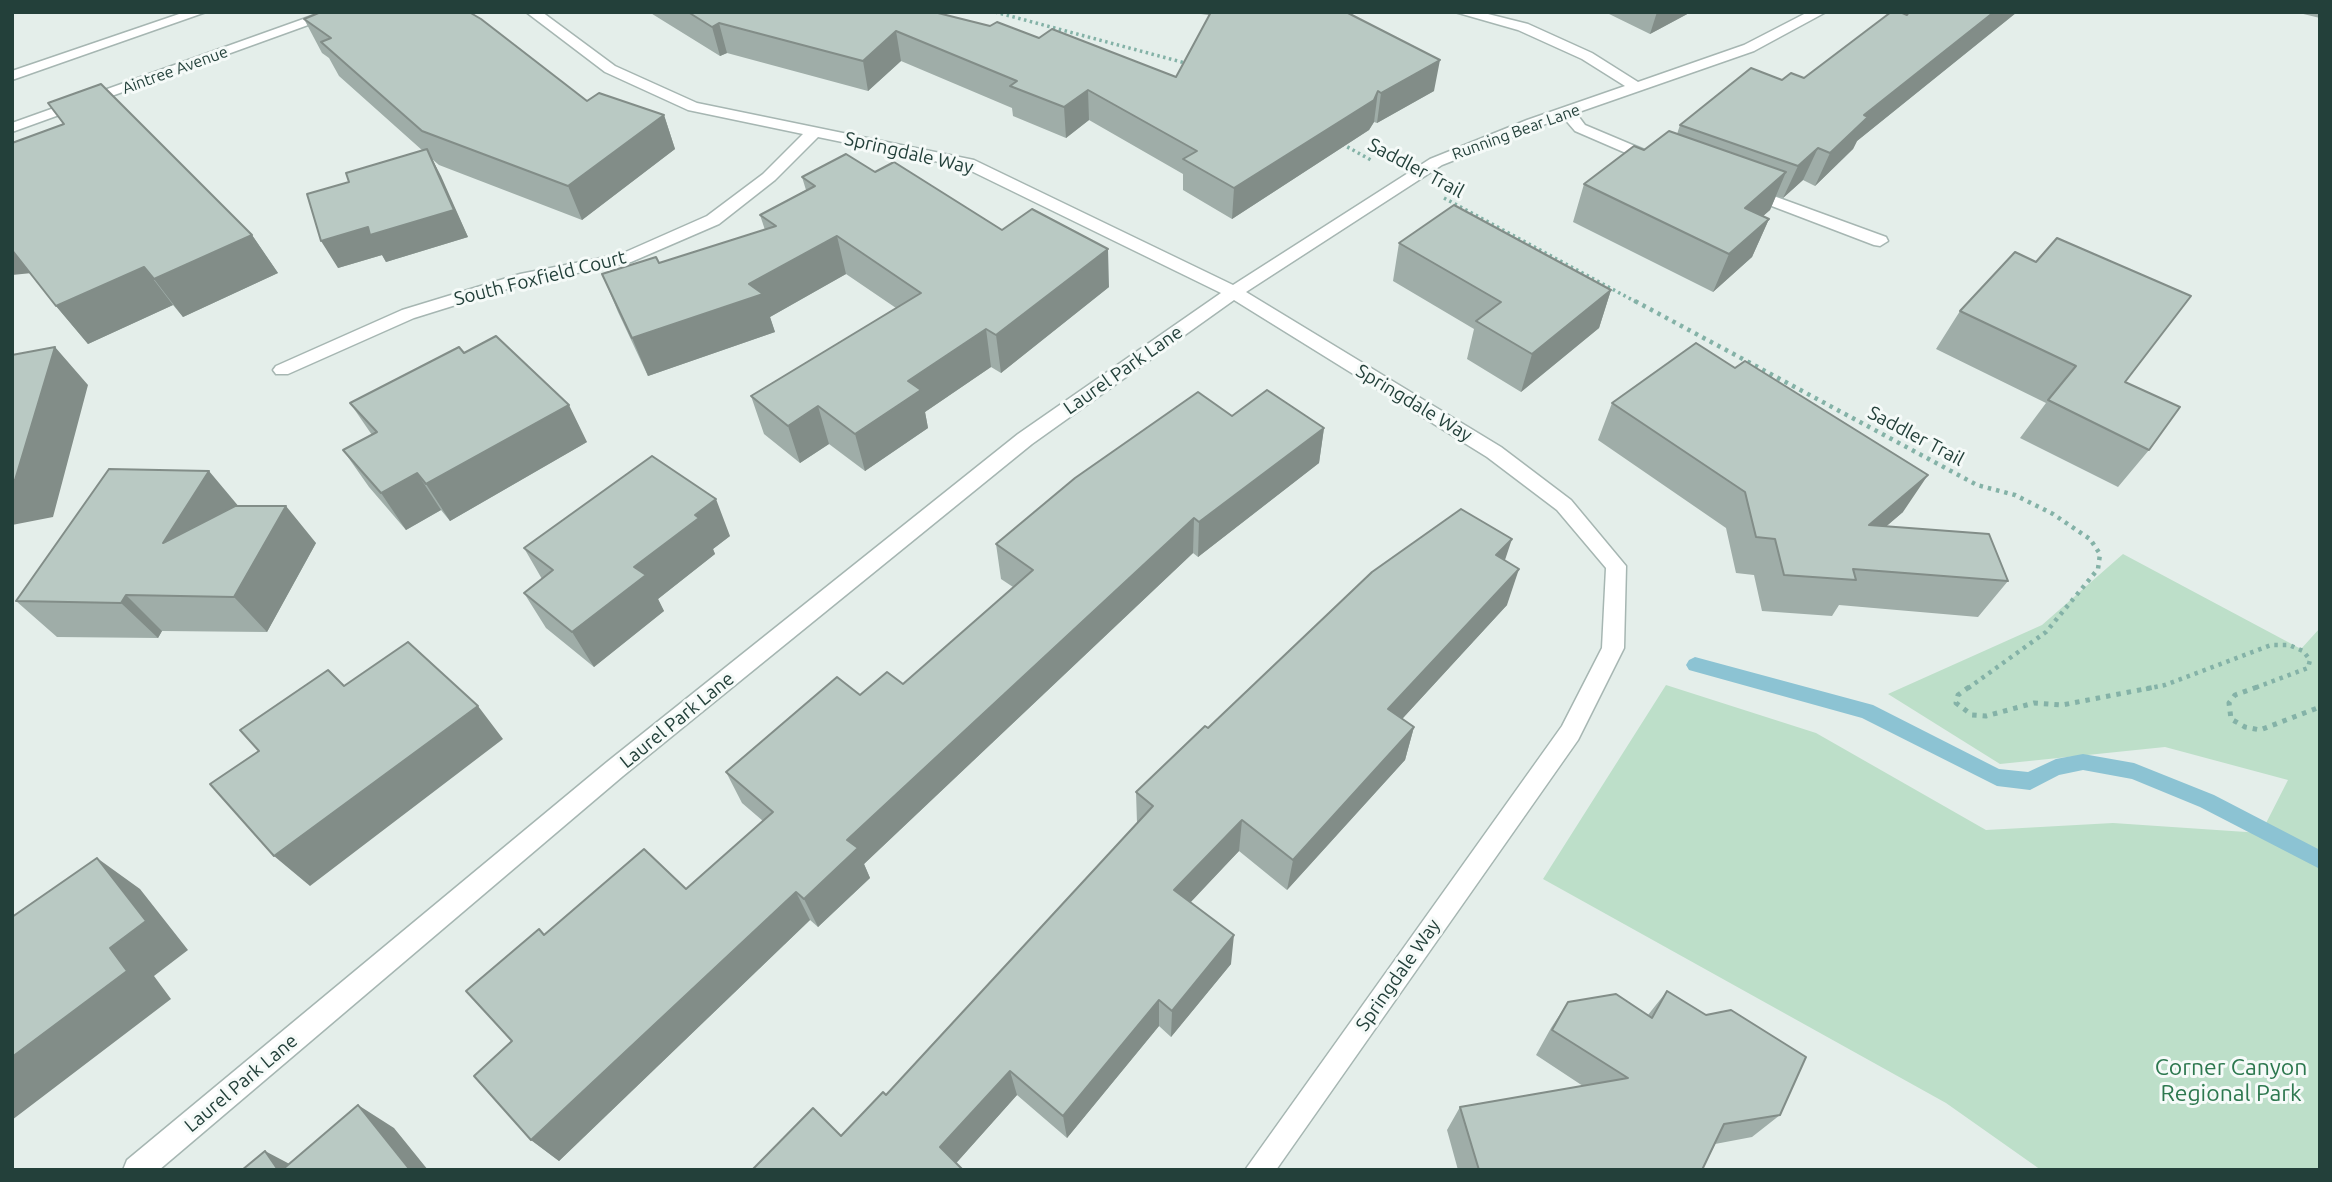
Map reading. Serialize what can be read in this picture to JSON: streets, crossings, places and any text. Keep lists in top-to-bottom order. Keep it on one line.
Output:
{"streets":{"street":["Aintree Avenue","Running Bear Lane","Springdale Way","South Foxfield Court","Laurel Park Lane"],"path":["Saddler Trail"]},"crossings":[["Running Bear Lane","Springdale Way"],["Running Bear Lane","Saddler Trail"],["Running Bear Lane","Laurel Park Lane"],["Springdale Way","South Foxfield Court"],["Springdale Way","Laurel Park Lane"]],"parks":["Corner Canyon Regional Park"]}
